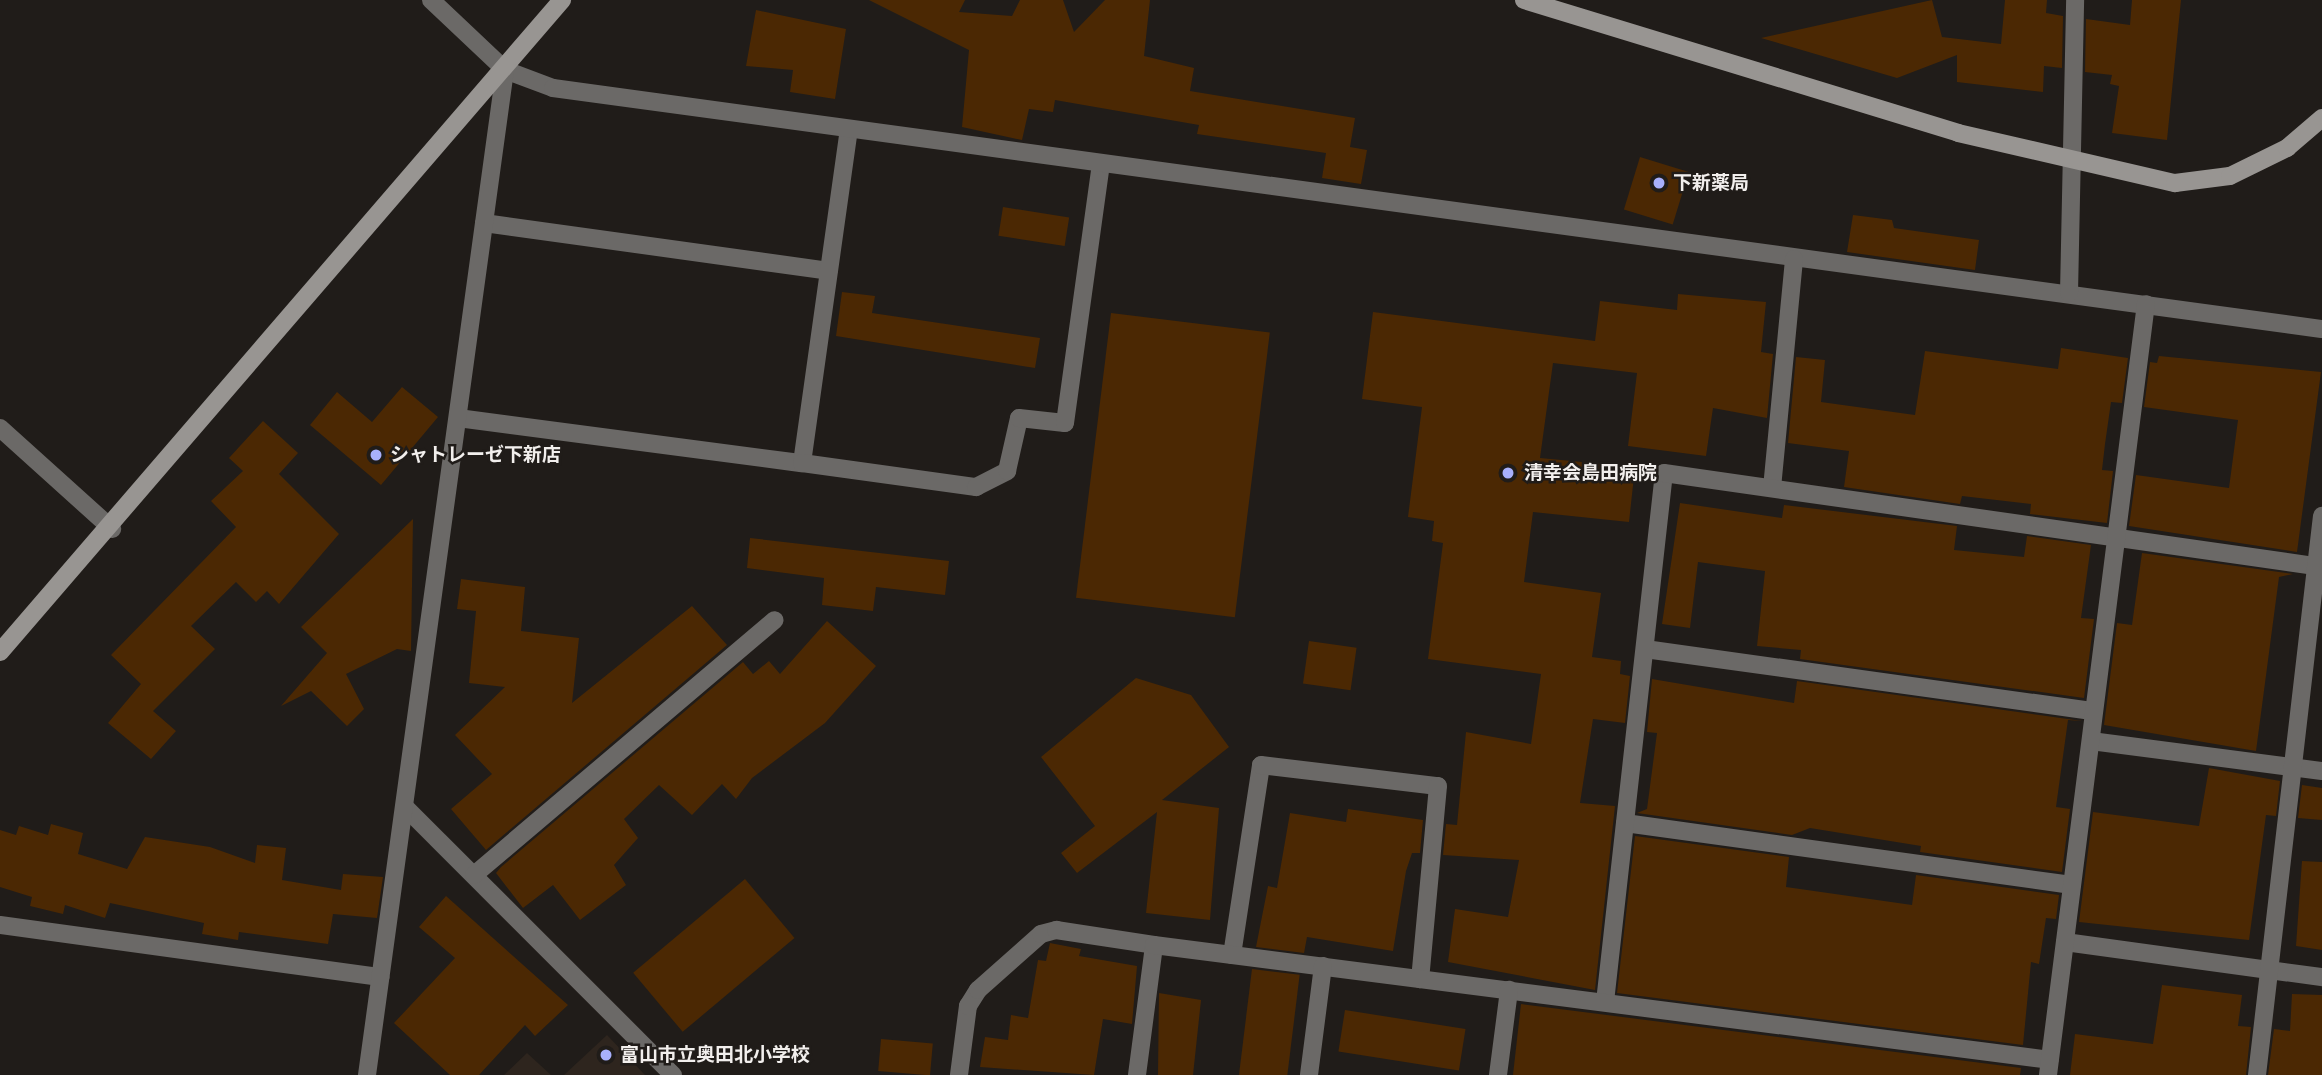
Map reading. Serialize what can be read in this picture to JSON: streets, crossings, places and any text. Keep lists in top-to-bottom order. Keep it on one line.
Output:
{"places":["下新薬局","シャトレーゼ下新店","清幸会島田病院","富山市立奥田北小学校"]}
